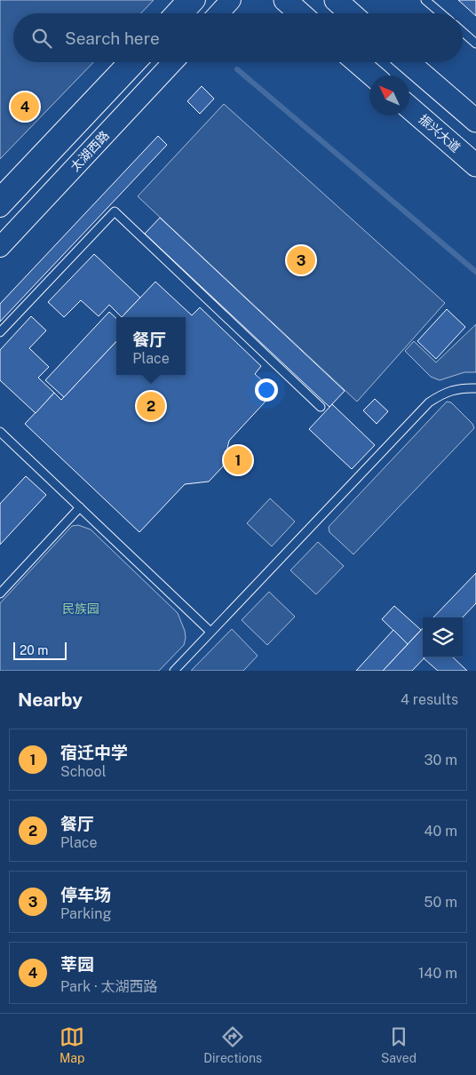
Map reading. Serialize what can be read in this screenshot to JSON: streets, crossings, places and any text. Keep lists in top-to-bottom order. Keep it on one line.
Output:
{"streets":{"main road":["振兴大道"],"street":["太湖西路"]},"parks":["民族园"],"scale_bar":"20 m","north":"top left","page":{"search":"Search here","pins":["4","3","2","1"],"popup":["餐厅","Place"],"scale":"20 m","heading":["Nearby","4 results"],"list":[{"mark":"1","name":"宿迁中学","note":"School","value":"30 m"},{"mark":"2","name":"餐厅","note":"Place","value":"40 m"},{"mark":"3","name":"停车场","note":"Parking","value":"50 m"},{"mark":"4","name":"莘园","note":"Park · 太湖西路","value":"140 m"}],"nav":["Map","Directions","Saved"]}}
